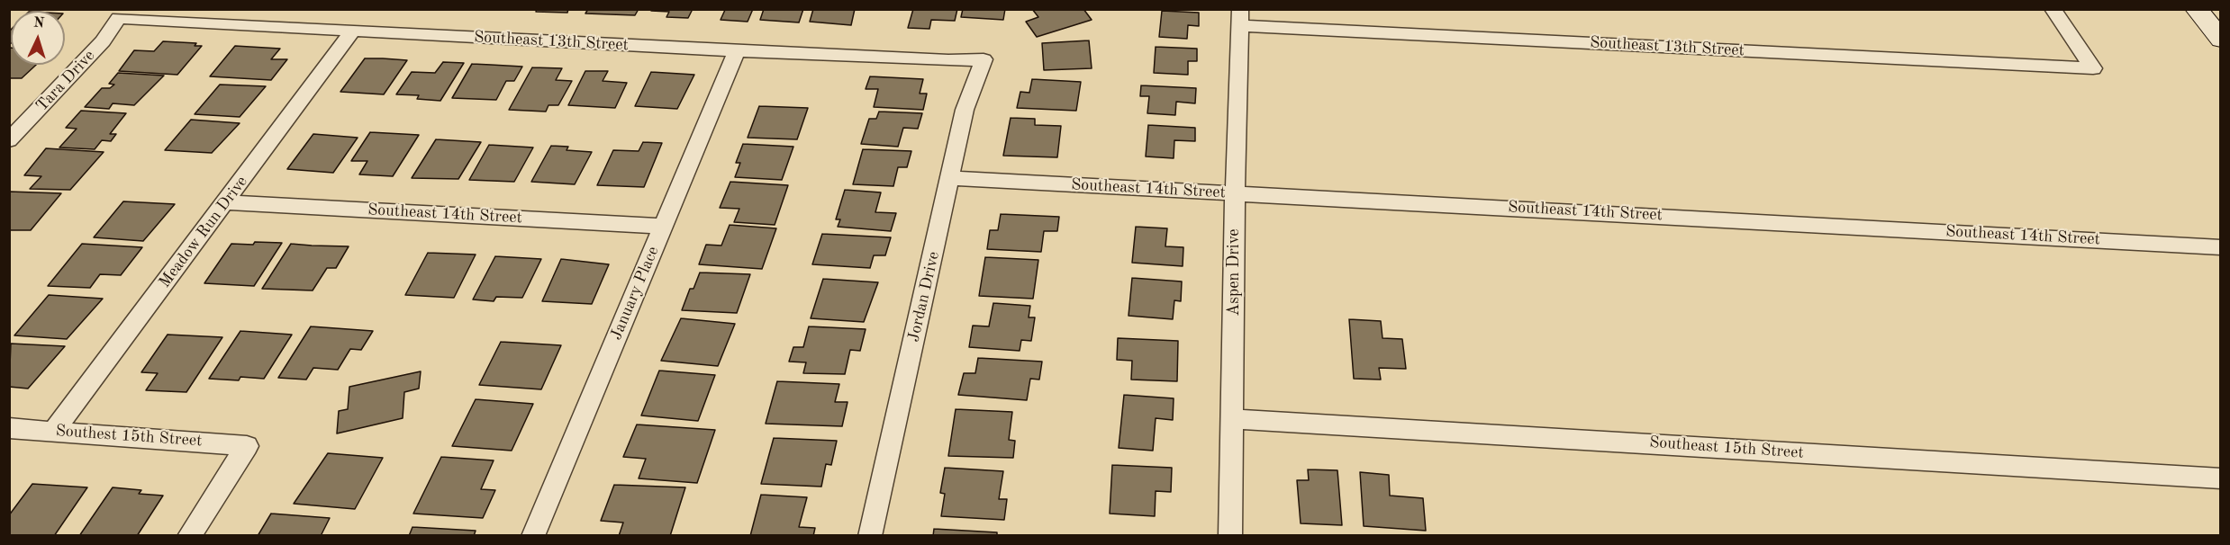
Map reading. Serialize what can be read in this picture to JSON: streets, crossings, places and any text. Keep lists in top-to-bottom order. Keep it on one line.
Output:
{"streets":{"street":["Southeast 13th Street","Tara Drive","Southeast 14th Street","Meadow Run Drive","Aspen Drive","January Place","Jordan Drive","Southest 15th Street","Southeast 15th Street"]},"crossings":[["Southeast 13th Street","Tara Drive"],["Southeast 13th Street","Meadow Run Drive"],["Southeast 13th Street","Aspen Drive"],["Southeast 13th Street","January Place"],["Southeast 13th Street","Jordan Drive"],["Southeast 14th Street","Meadow Run Drive"],["Southeast 14th Street","Aspen Drive"],["Southeast 14th Street","January Place"],["Southeast 14th Street","Jordan Drive"],["Meadow Run Drive","Southest 15th Street"],["Aspen Drive","Southeast 15th Street"]],"north":"top"}
